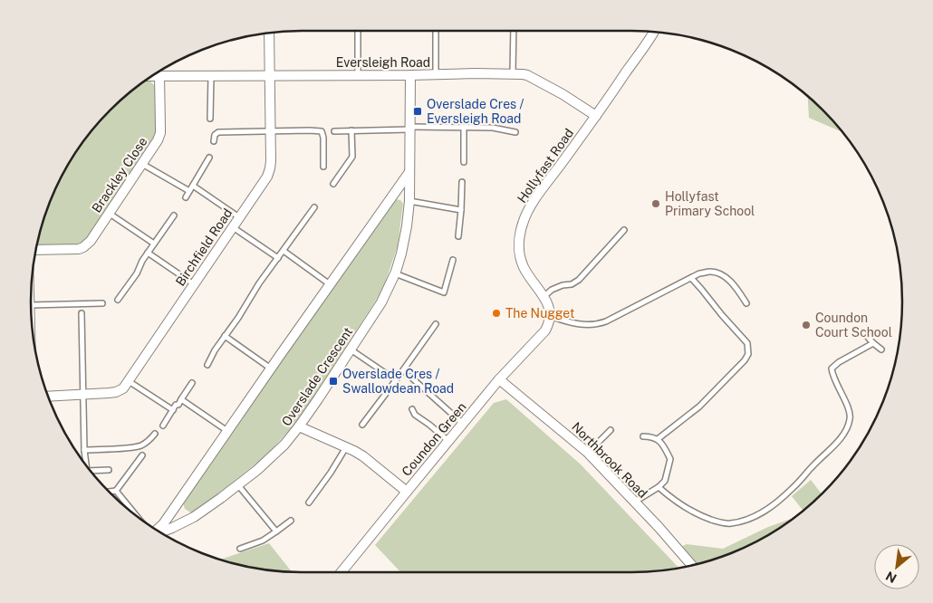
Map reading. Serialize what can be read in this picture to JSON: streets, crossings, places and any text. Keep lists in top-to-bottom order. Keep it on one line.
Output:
{"streets":{"street":["Eversleigh Road","Hollyfast Road","Brackley Close","Birchfield Road","Overslade Crescent","Coundon Green","Northbrook Road"]},"crossings":[["Eversleigh Road","Hollyfast Road"],["Eversleigh Road","Brackley Close"],["Eversleigh Road","Birchfield Road"],["Eversleigh Road","Overslade Crescent"],["Hollyfast Road","Coundon Green"],["Coundon Green","Northbrook Road"]],"places":{"transit":["Overslade Cres / Eversleigh Road","Overslade Cres / Swallowdean Road"],"other":["Hollyfast Primary School","The Nugget","Coundon Court School"]},"north":"bottom left"}
